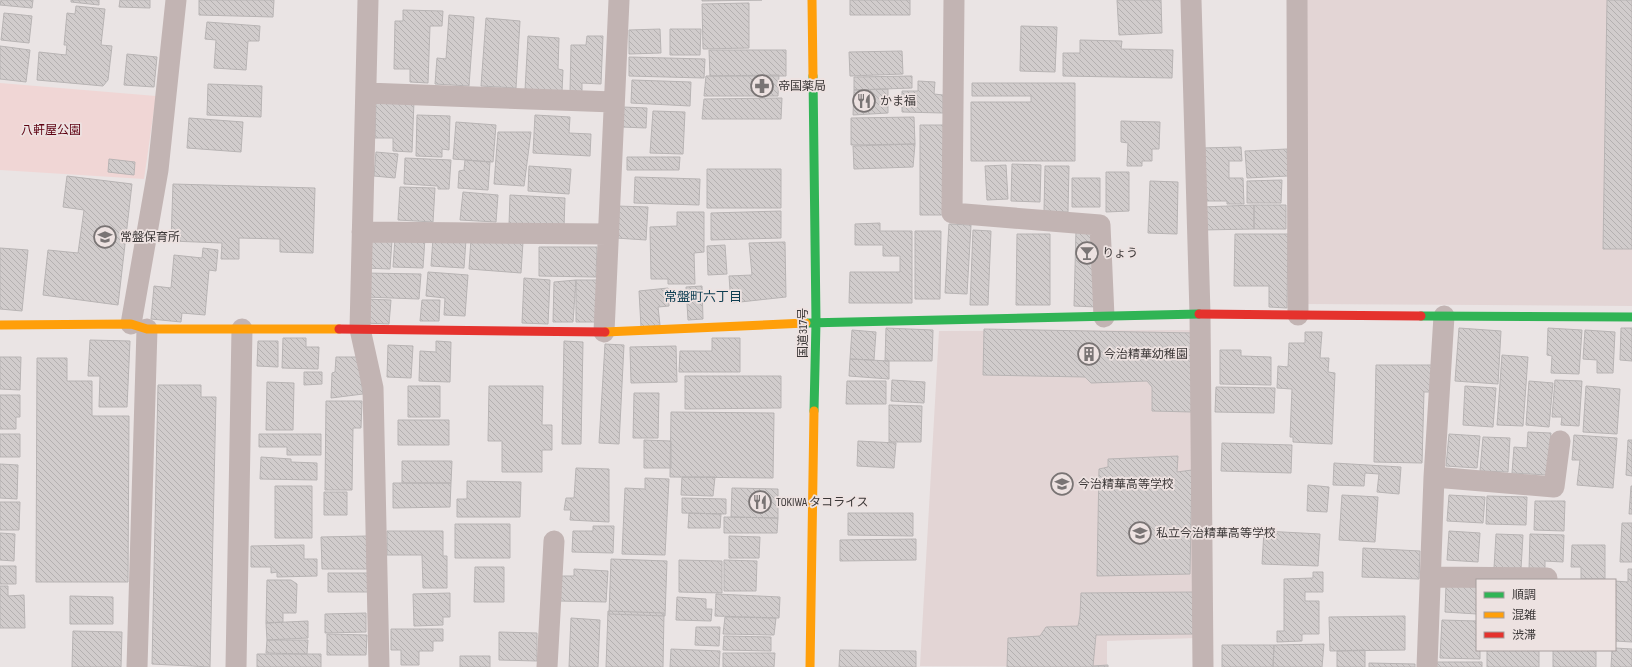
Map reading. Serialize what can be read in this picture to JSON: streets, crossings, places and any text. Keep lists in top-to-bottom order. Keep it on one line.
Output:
{"streets":{"main road":["国道317号"]},"districts":["常盤町六丁目"],"parks":["八軒屋公園"],"places":{"pharmacy":["帝国薬局"],"restaurant":["かま福","TOKIWA タコライス"],"school or university":["常盤保育所","今治精華高等学校","私立今治精華高等学校"],"bar":["りょう"],"building":["今治精華幼稚園"]},"legend":["順調","混雑","渋滞"]}
